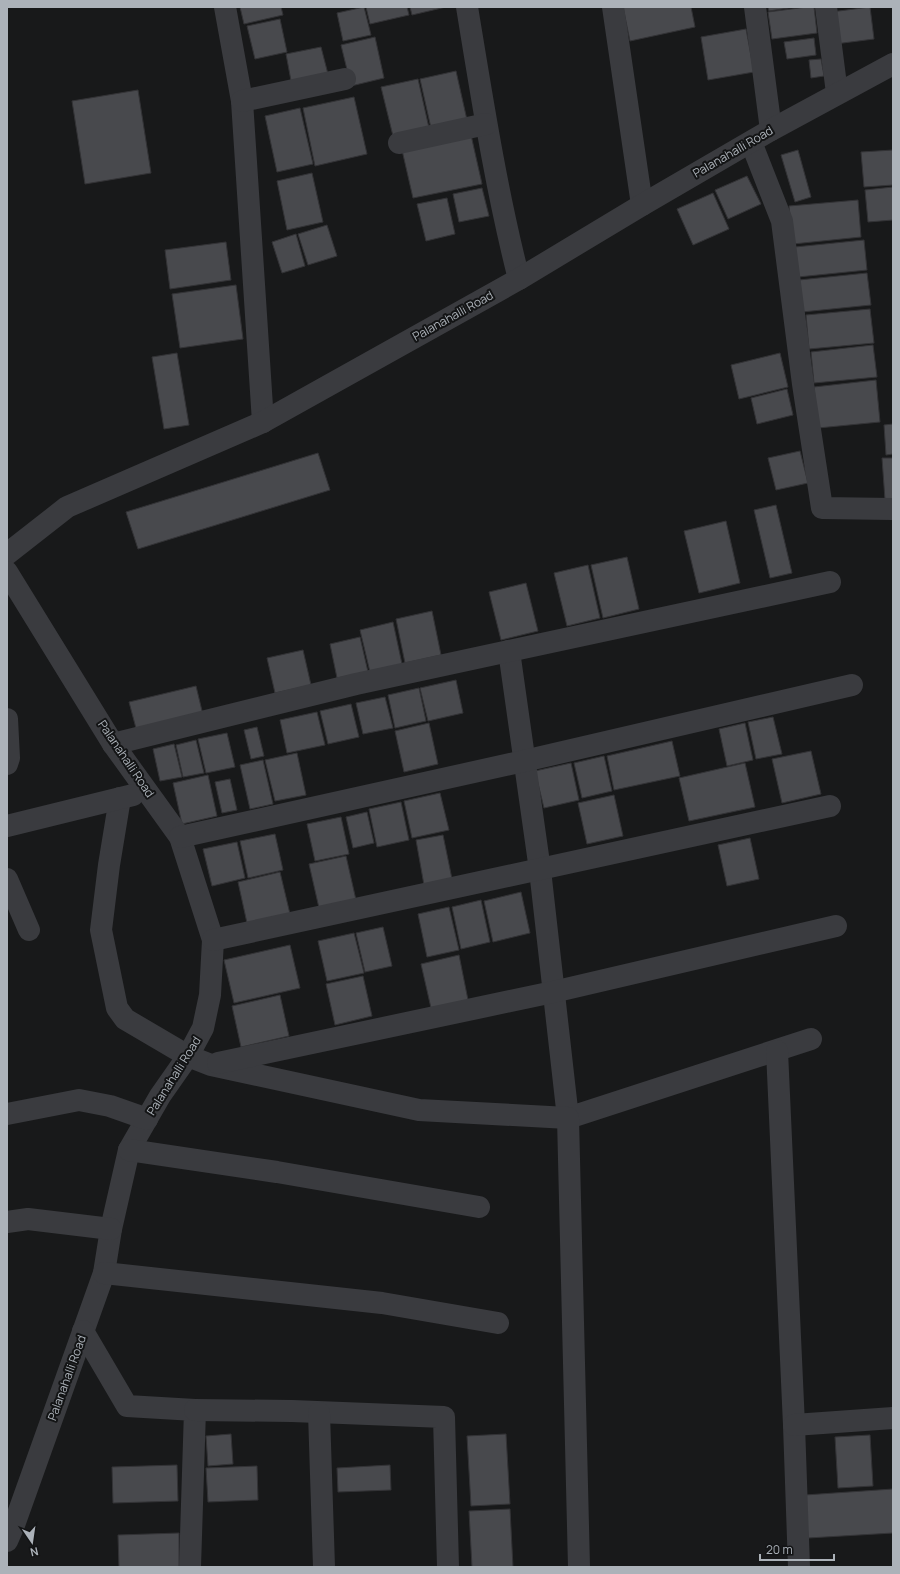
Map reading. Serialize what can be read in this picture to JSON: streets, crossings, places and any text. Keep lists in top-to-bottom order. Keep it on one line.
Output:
{"streets":{"street":["Palanahalli Road"]},"scale_bar":"20 m","north":"bottom"}
